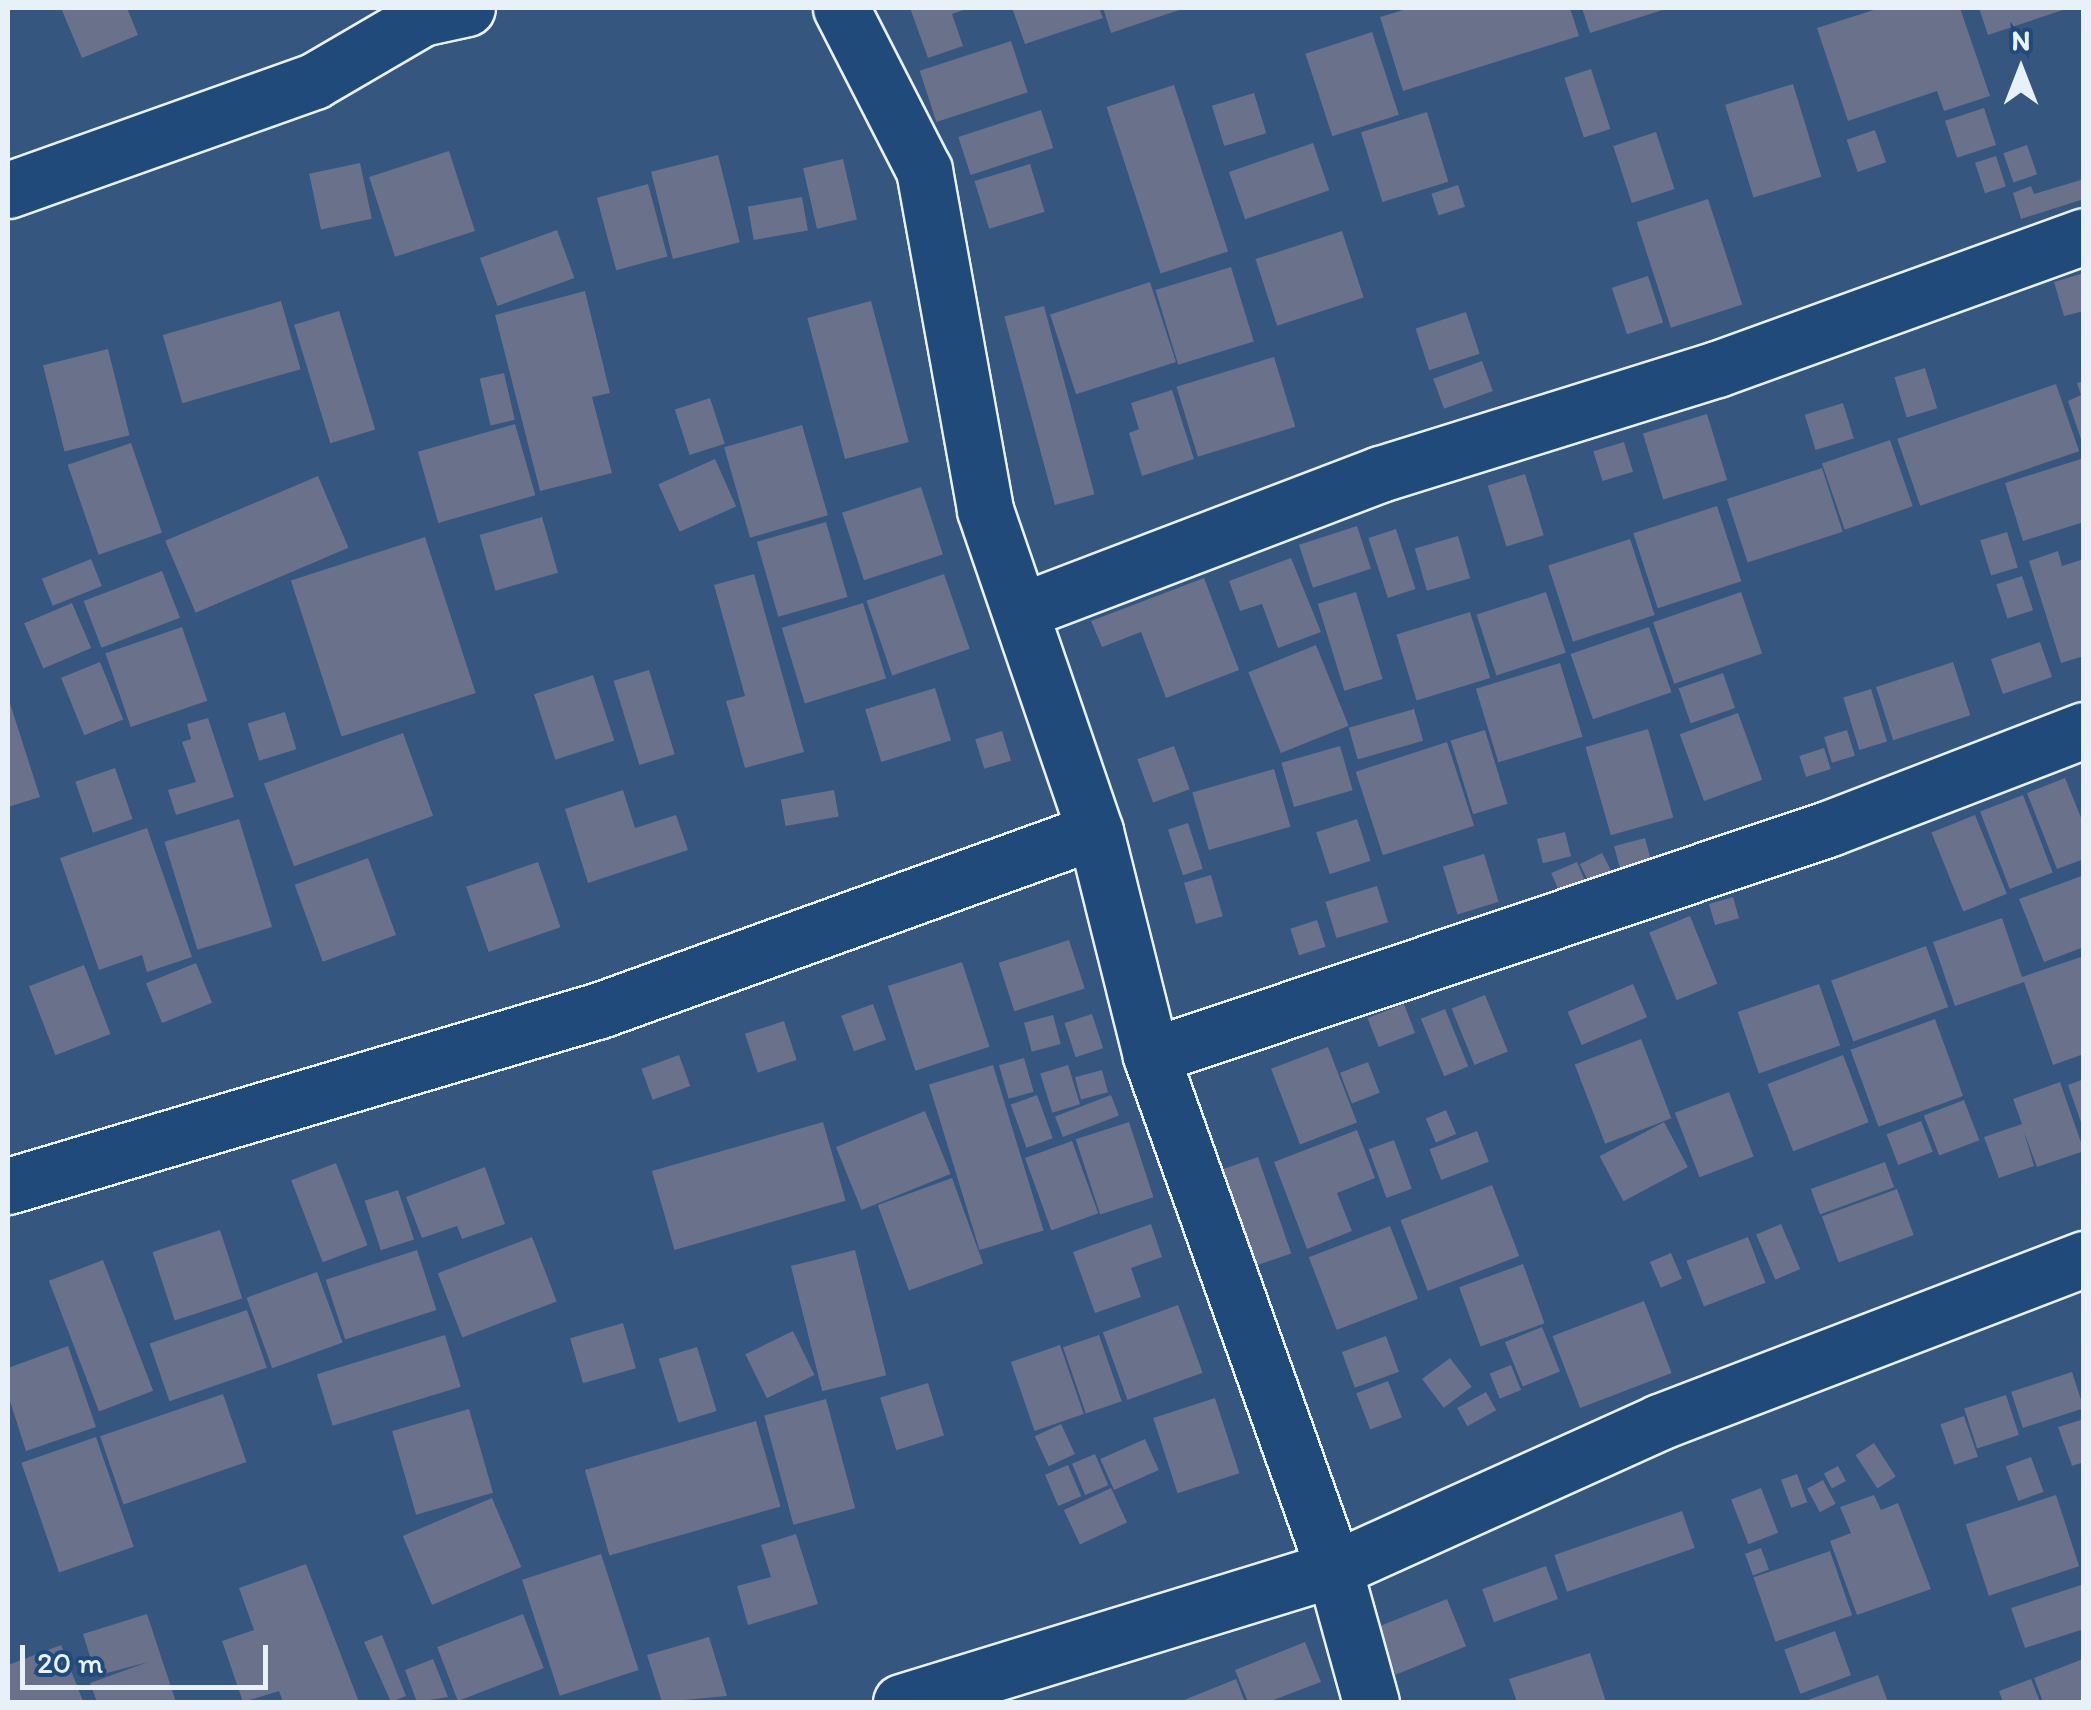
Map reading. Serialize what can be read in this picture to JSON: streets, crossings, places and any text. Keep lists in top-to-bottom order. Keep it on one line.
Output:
{"scale_bar":"20 m","north":"top"}
